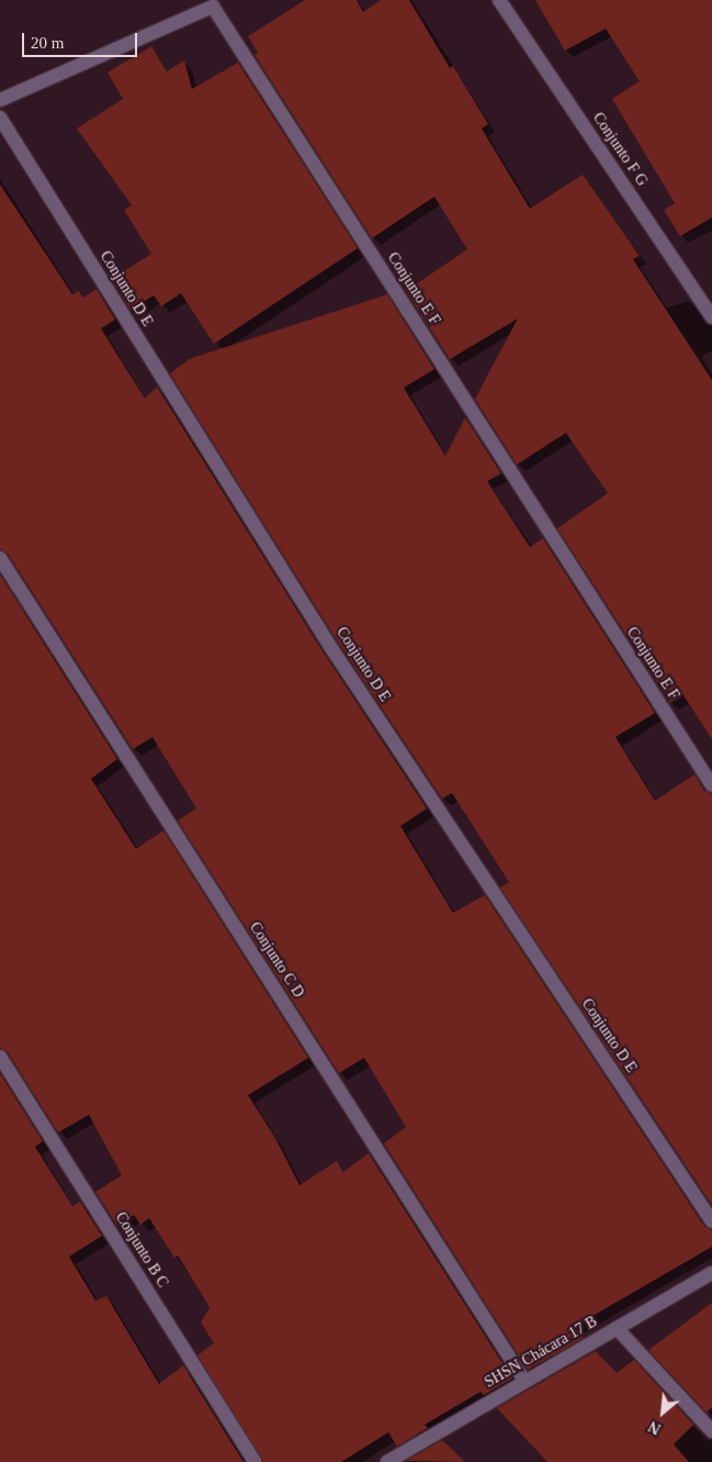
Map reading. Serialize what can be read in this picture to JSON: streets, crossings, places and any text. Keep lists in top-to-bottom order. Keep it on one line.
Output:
{"streets":{"street":["Conjunto F G","Conjunto D E","Conjunto E F","Conjunto C D","Conjunto B C","SHSN Chácara 17 B"]},"crossings":[["Conjunto C D","SHSN Chácara 17 B"]],"scale_bar":"20 m","north":"bottom left"}
